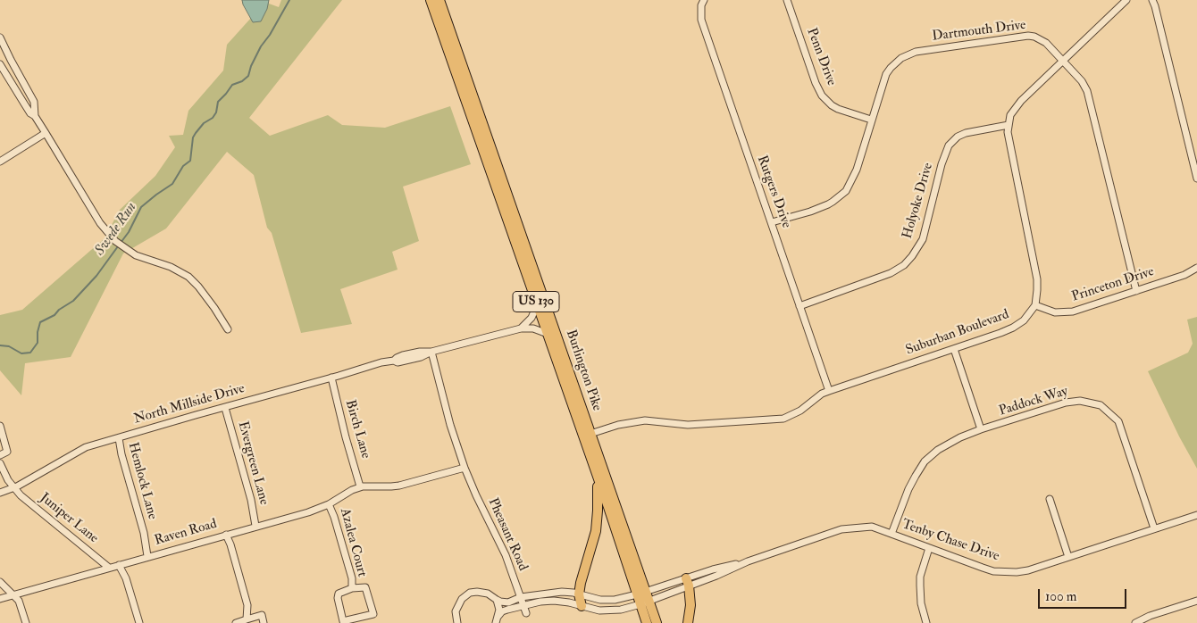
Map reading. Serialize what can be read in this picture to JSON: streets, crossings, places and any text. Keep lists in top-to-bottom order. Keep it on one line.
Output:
{"streets":{"highway":["US 130","Burlington Pike"],"street":["Dartmouth Drive","Penn Drive","Rutgers Drive","Holyoke Drive","Princeton Drive","Suburban Boulevard","Paddock Way","North Millside Drive","Birch Lane","Evergreen Lane","Hemlock Lane","Juniper Lane","Raven Road","Pheasant Road","Tenby Chase Drive","Azalea Court"]},"crossings":[["Dartmouth Drive","Penn Drive"],["Dartmouth Drive","Rutgers Drive"],["Dartmouth Drive","Princeton Drive"],["Rutgers Drive","Holyoke Drive"],["Rutgers Drive","Suburban Boulevard"],["Princeton Drive","Suburban Boulevard"],["Suburban Boulevard","Burlington Pike"],["Burlington Pike","North Millside Drive"],["Burlington Pike","Tenby Chase Drive"],["Paddock Way","Tenby Chase Drive"],["North Millside Drive","Birch Lane"],["North Millside Drive","Evergreen Lane"],["North Millside Drive","Hemlock Lane"],["North Millside Drive","Juniper Lane"],["North Millside Drive","Pheasant Road"],["Birch Lane","Raven Road"],["Evergreen Lane","Raven Road"],["Hemlock Lane","Raven Road"],["Juniper Lane","Raven Road"],["Raven Road","Azalea Court"],["Pheasant Road","Tenby Chase Drive"]],"water":["Swede Run"],"scale_bar":"100 m"}
